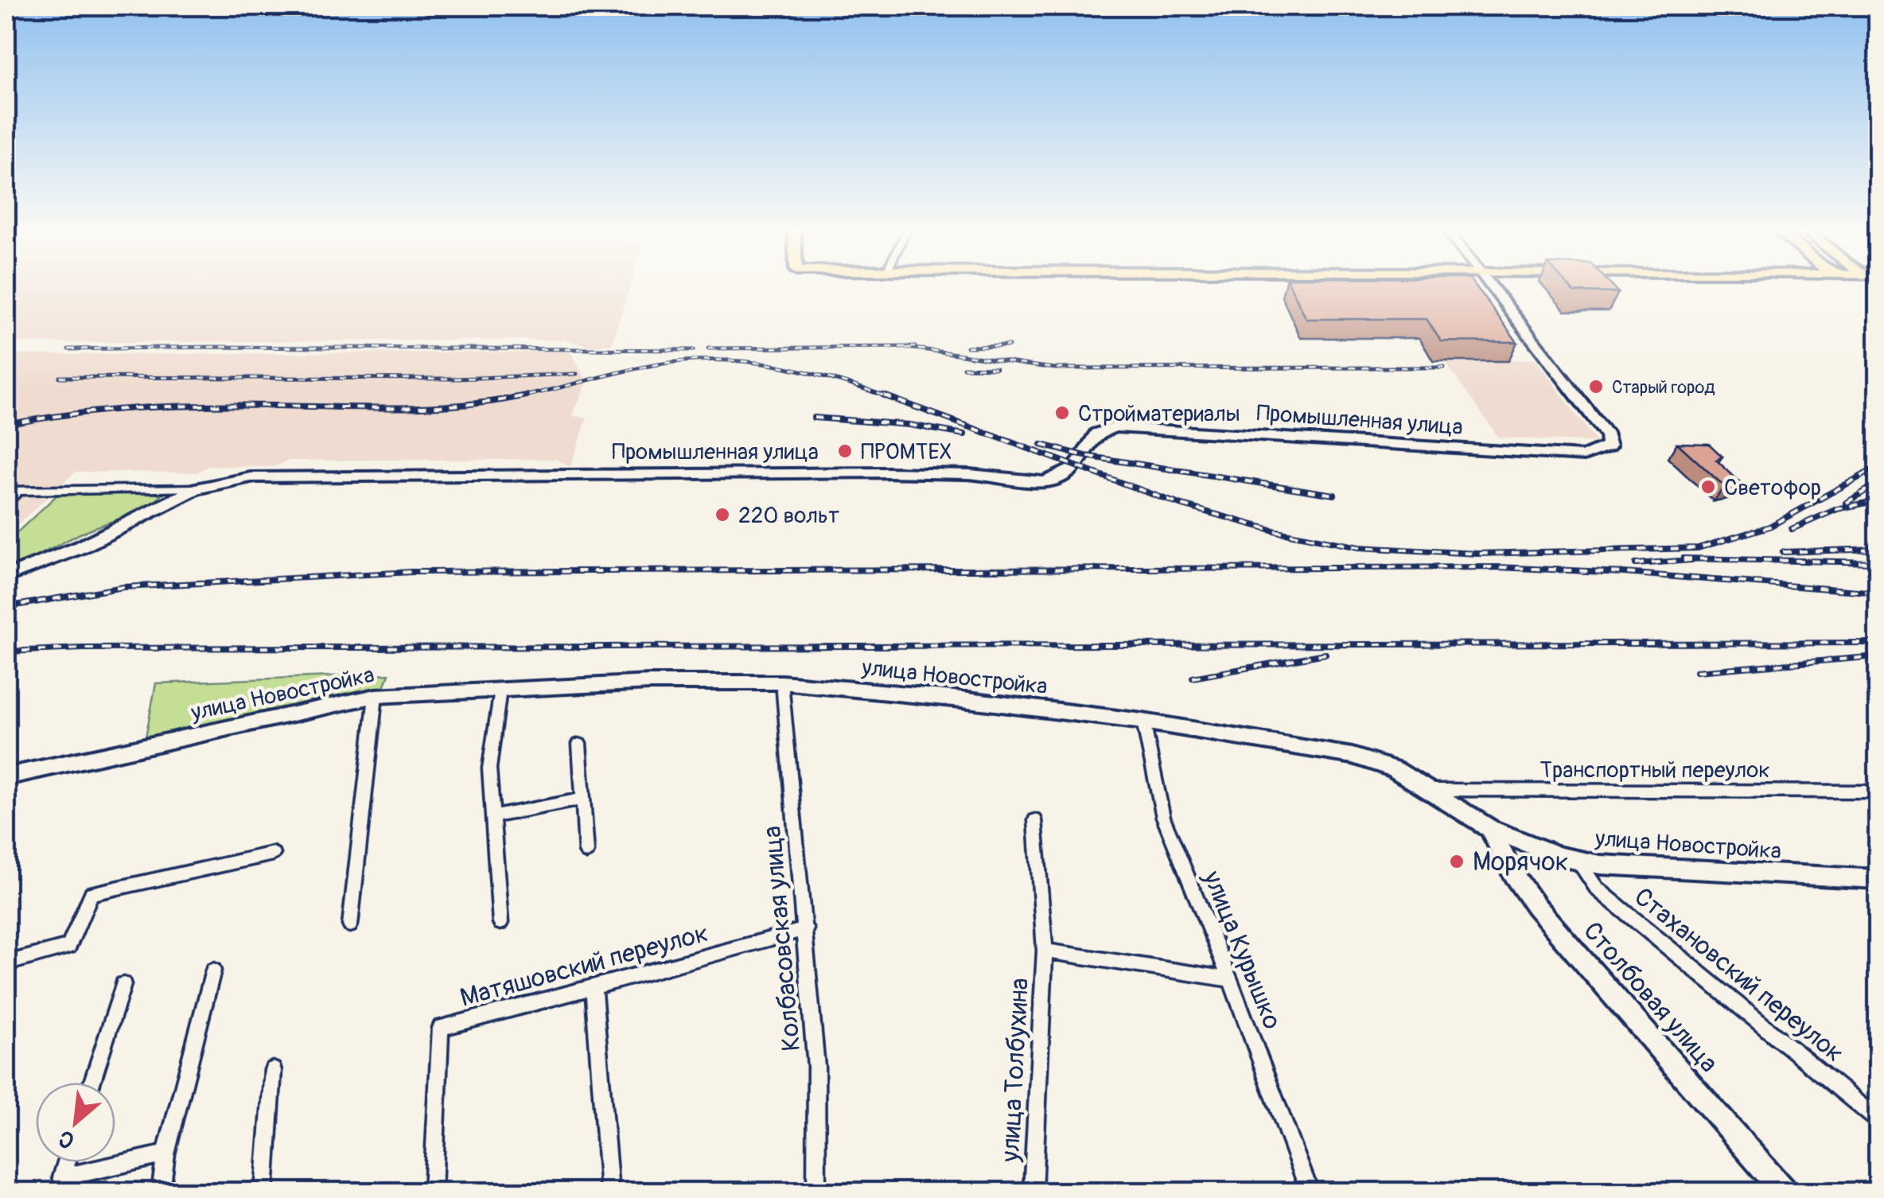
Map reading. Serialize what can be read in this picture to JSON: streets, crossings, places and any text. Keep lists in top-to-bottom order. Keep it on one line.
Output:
{"streets":{"main road":["Промышленная улица","улица Новостройка","Столбовая улица"],"street":["Транспортный переулок","Колбасовская улица","улица Курышко","Матяшовский переулок","Стахановский переулок","улица Толбухина"]},"crossings":[["улица Новостройка","Транспортный переулок"],["улица Новостройка","Колбасовская улица"],["улица Новостройка","улица Курышко"],["улица Новостройка","Стахановский переулок"],["улица Новостройка","Столбовая улица"],["Колбасовская улица","Матяшовский переулок"],["улица Курышко","улица Толбухина"]],"places":["Старый город","Стройматериалы","ПРОМТЕХ","Светофор","220 вольт","Морячок"],"north":"bottom left"}
